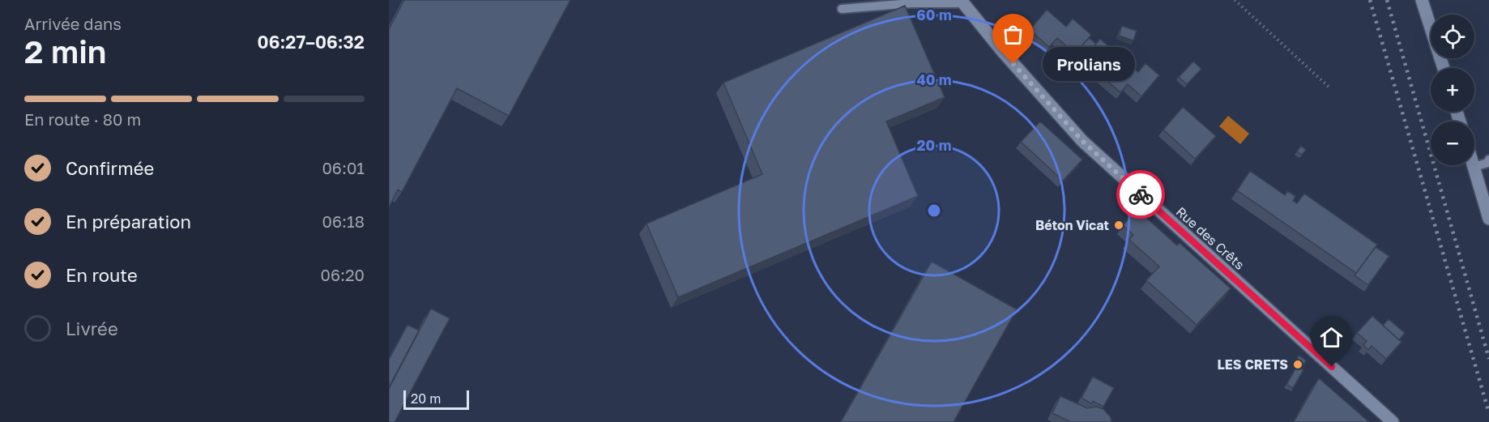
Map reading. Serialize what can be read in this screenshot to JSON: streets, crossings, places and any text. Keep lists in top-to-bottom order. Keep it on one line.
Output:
{"streets":{"street":["Rue des Crêts"]},"places":["Prolians","Béton Vicat","LES CRETS"],"scale_bar":"20 m","page":{"heading":["2 min","Arrivée dans","06:27–06:32"],"map_buttons":["+","−"],"bubble":"Prolians","bar":"En route · 80 m","list":[["Confirmée","06:01"],["En préparation","06:18"],["En route","06:20"],"Livrée"],"scale":"20 m"},"rings":["60 m","40 m","20 m"]}
